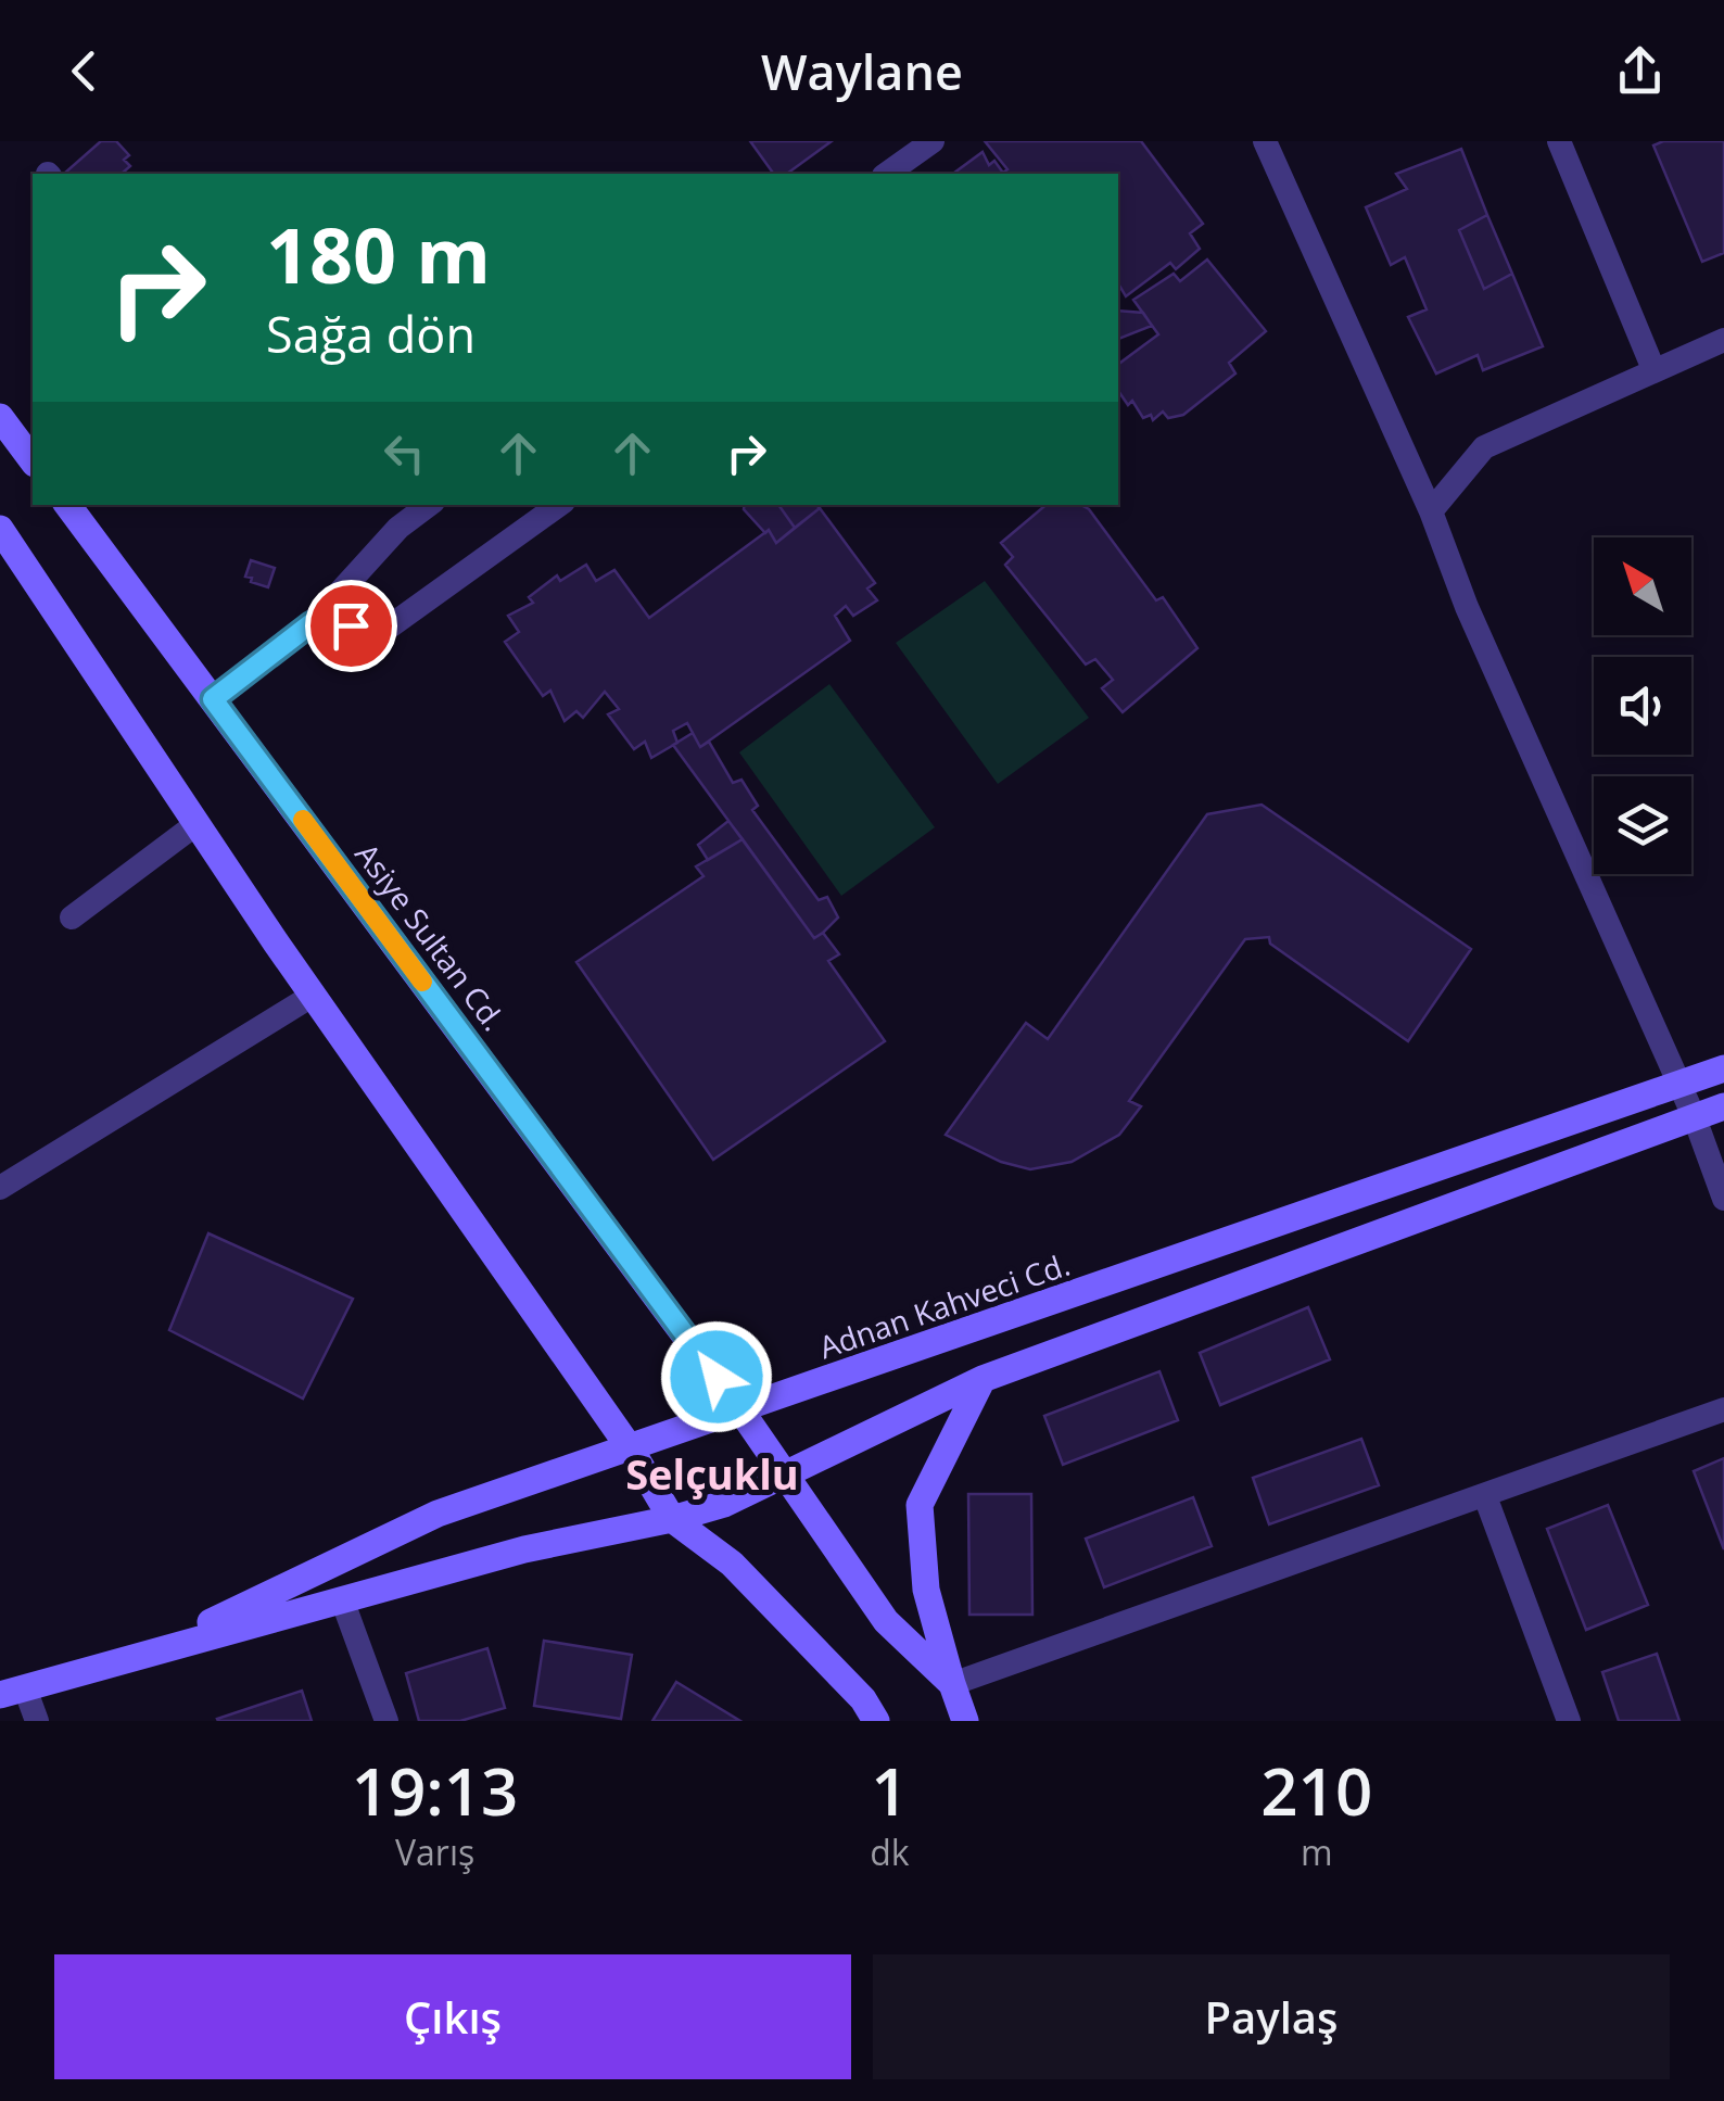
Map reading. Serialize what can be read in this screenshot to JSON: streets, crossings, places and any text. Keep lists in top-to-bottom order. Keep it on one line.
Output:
{"streets":{"street":["Asiye Sultan Cd.","Adnan Kahveci Cd."]},"crossings":[["Asiye Sultan Cd.","Adnan Kahveci Cd."]],"districts":["Selçuklu"],"north":"top left","page":{"header":"Waylane","turn":["180 m","Sağa dön"],"eta":["19:13","Varış","1","dk","210","m"],"buttons":["Çıkış","Paylaş"]}}
